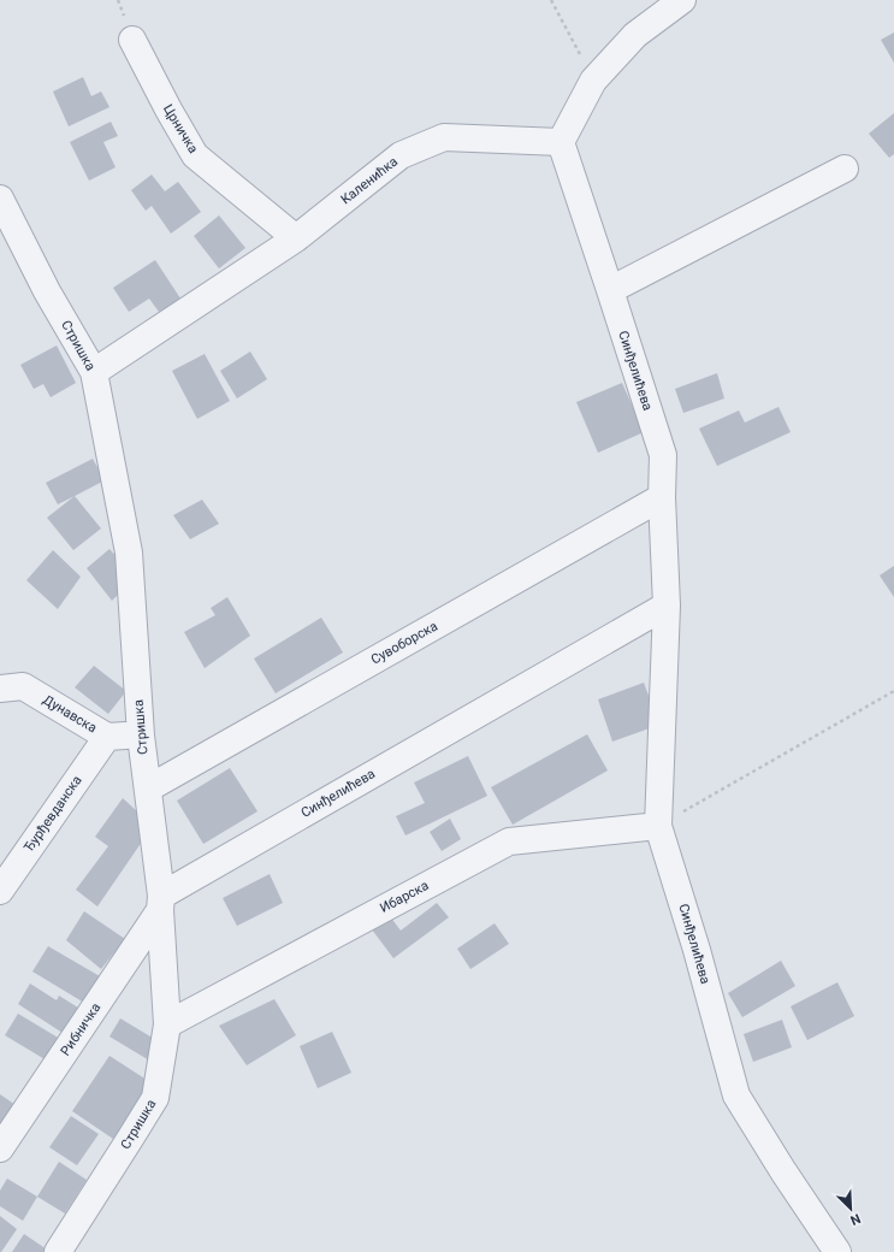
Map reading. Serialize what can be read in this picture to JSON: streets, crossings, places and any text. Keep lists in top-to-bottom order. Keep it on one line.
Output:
{"streets":{"street":["Црничка","Каленићка","Стришка","Синђелићева","Сувоборска","Дунавска","Ђурђевданска","Ибарска","Рибничка"]},"crossings":[["Црничка","Каленићка"],["Каленићка","Стришка"],["Каленићка","Синђелићева"],["Стришка","Синђелићева"],["Стришка","Сувоборска"],["Стришка","Дунавска"],["Стришка","Ибарска"],["Стришка","Рибничка"],["Синђелићева","Сувоборска"],["Синђелићева","Ибарска"],["Синђелићева","Рибничка"],["Дунавска","Ђурђевданска"]],"north":"bottom right"}
